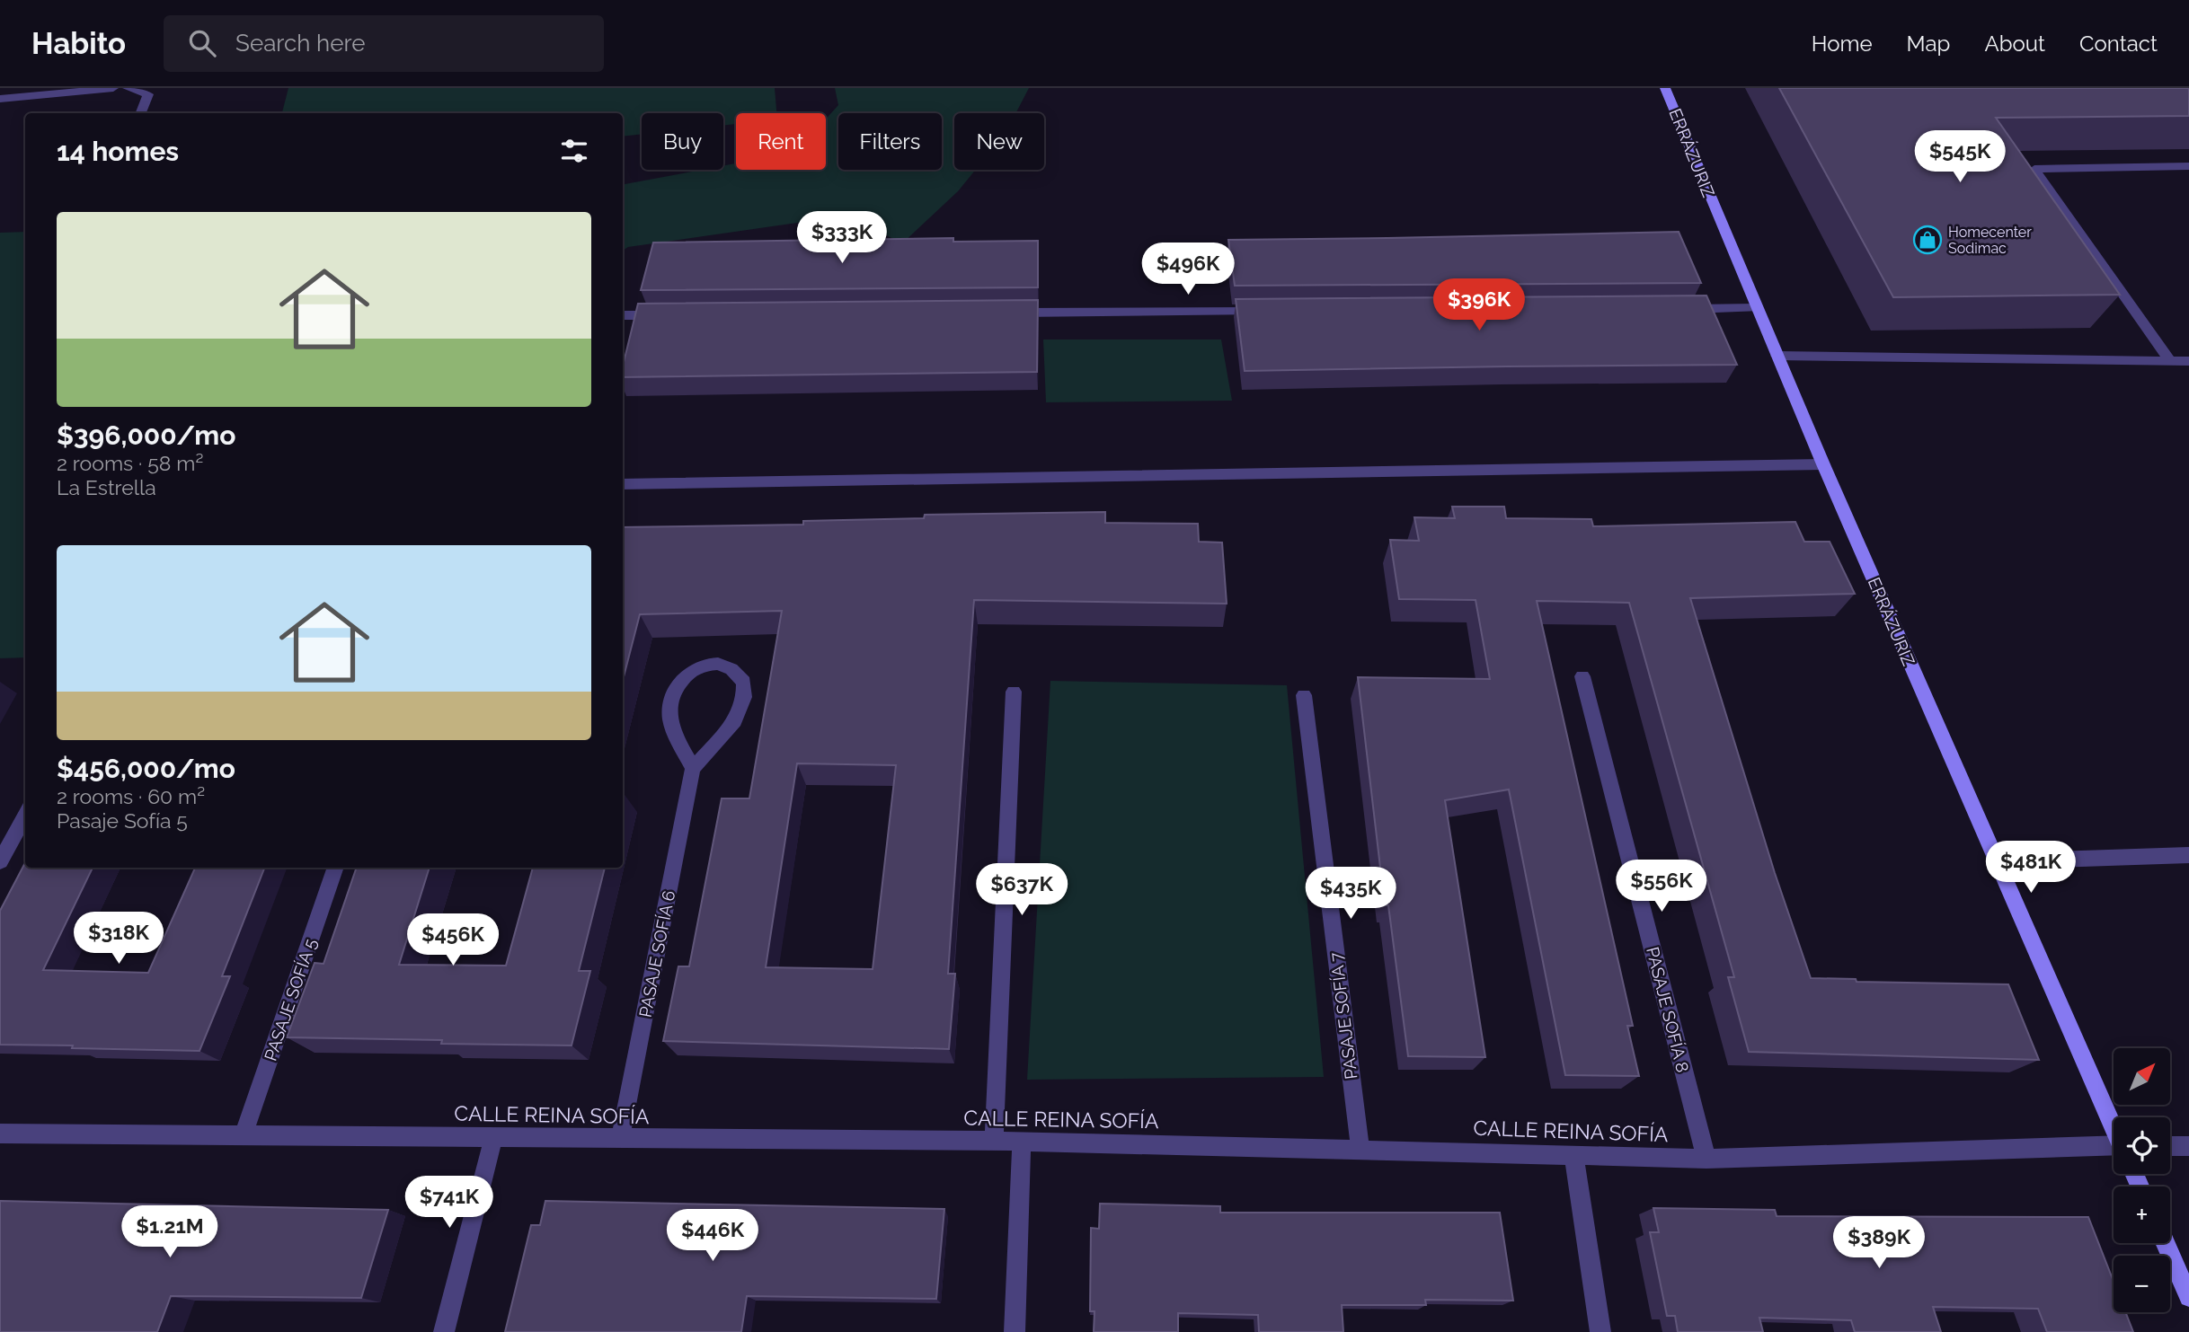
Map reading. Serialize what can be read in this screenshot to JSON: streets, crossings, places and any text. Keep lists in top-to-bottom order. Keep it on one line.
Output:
{"streets":{"street":["ERRÁZURIZ","PASAJE SOFÍA 6","PASAJE SOFÍA 5","PASAJE SOFÍA 8","PASAJE SOFÍA 7","CALLE REINA SOFÍA"]},"crossings":[["PASAJE SOFÍA 6","CALLE REINA SOFÍA"],["PASAJE SOFÍA 5","CALLE REINA SOFÍA"],["PASAJE SOFÍA 8","CALLE REINA SOFÍA"],["PASAJE SOFÍA 7","CALLE REINA SOFÍA"]],"places":{"shop":["Homecenter Sodimac"]},"north":"top right","page":{"header":"Habito","search":"Search here","nav":["Home","Map","About","Contact"],"chip":["Buy","Rent","Filters","New"],"heading":"14 homes","price":["$545K","$333K","$496K","$396K","$481K","$556K","$637K","$435K","$318K","$456K","$741K","$1.21M","$446K","$389K"],"list":[{"name":"$396,000/mo","note":"2 rooms · 58 m² · La Estrella"},{"name":"$456,000/mo","note":"2 rooms · 60 m² · Pasaje Sofía 5"}],"map_buttons":["+","−"]}}
